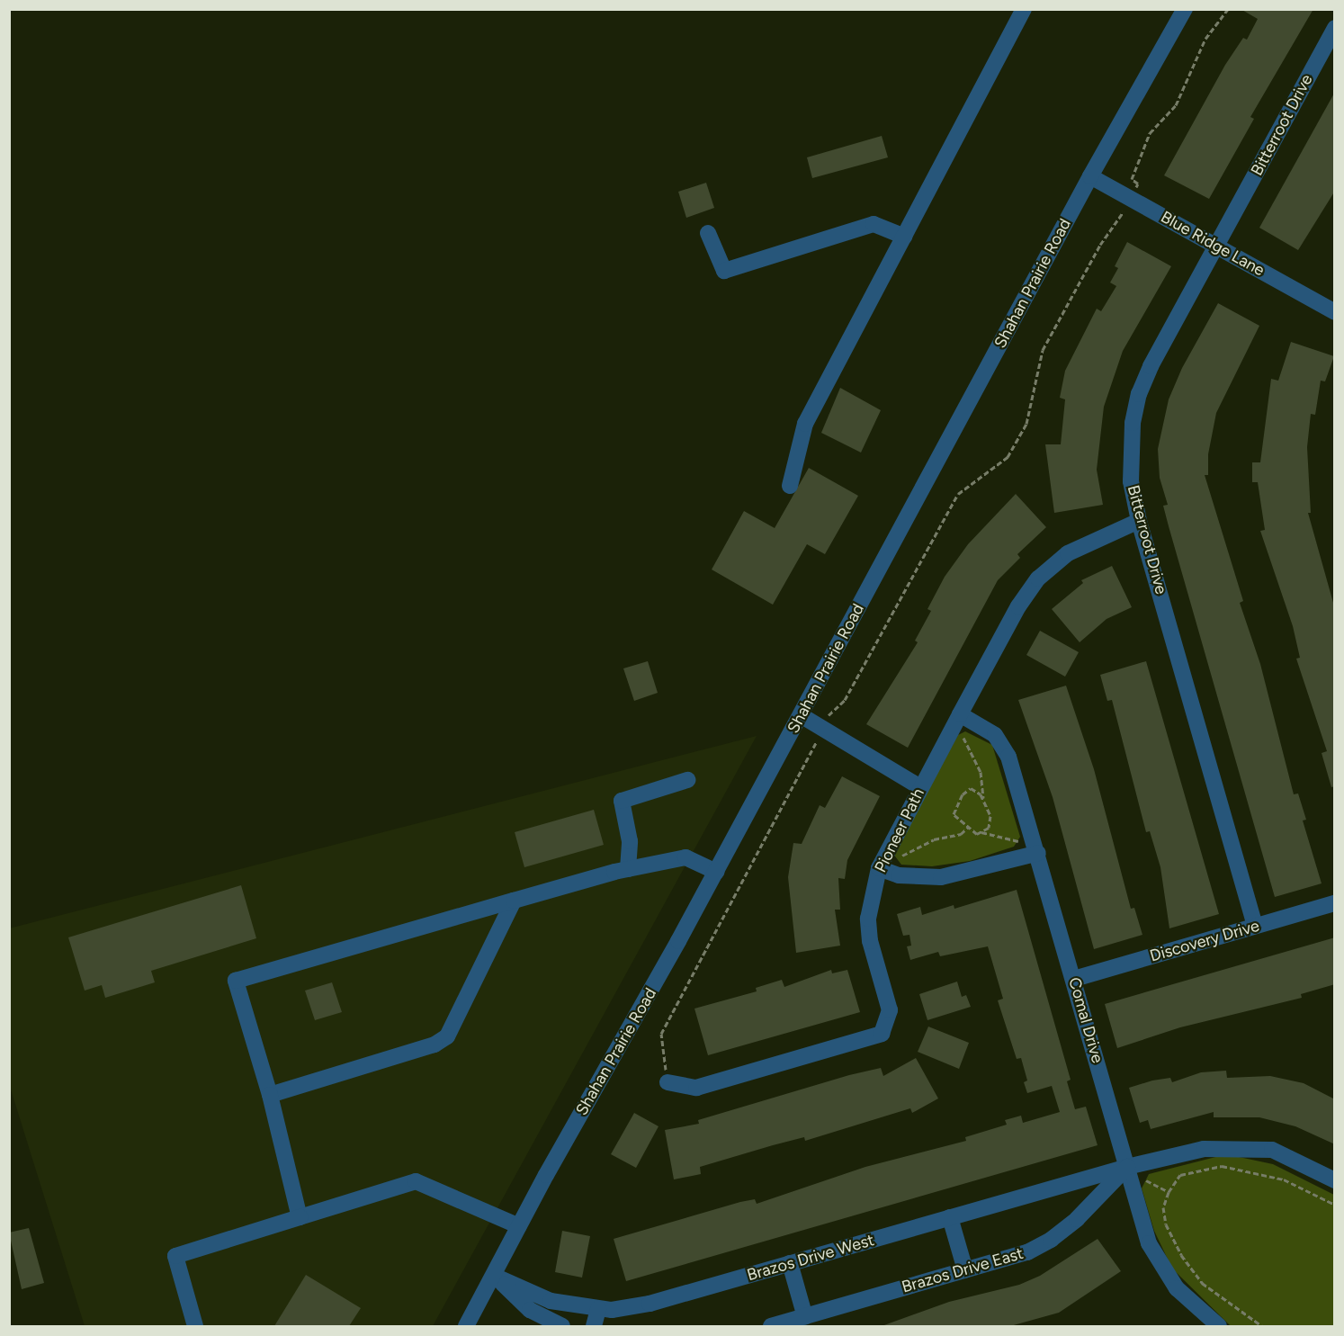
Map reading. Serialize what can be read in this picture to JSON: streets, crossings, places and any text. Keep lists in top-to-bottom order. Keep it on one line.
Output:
{"streets":{"street":["Bitterroot Drive","Blue Ridge Lane","Shahan Prairie Road","Pioneer Path","Discovery Drive","Comal Drive","Brazos Drive West","Brazos Drive East"]},"crossings":[["Bitterroot Drive","Blue Ridge Lane"],["Bitterroot Drive","Pioneer Path"],["Bitterroot Drive","Discovery Drive"],["Blue Ridge Lane","Shahan Prairie Road"],["Shahan Prairie Road","Brazos Drive West"],["Pioneer Path","Comal Drive"],["Discovery Drive","Comal Drive"],["Comal Drive","Brazos Drive West"],["Comal Drive","Brazos Drive East"],["Brazos Drive West","Brazos Drive East"]]}
